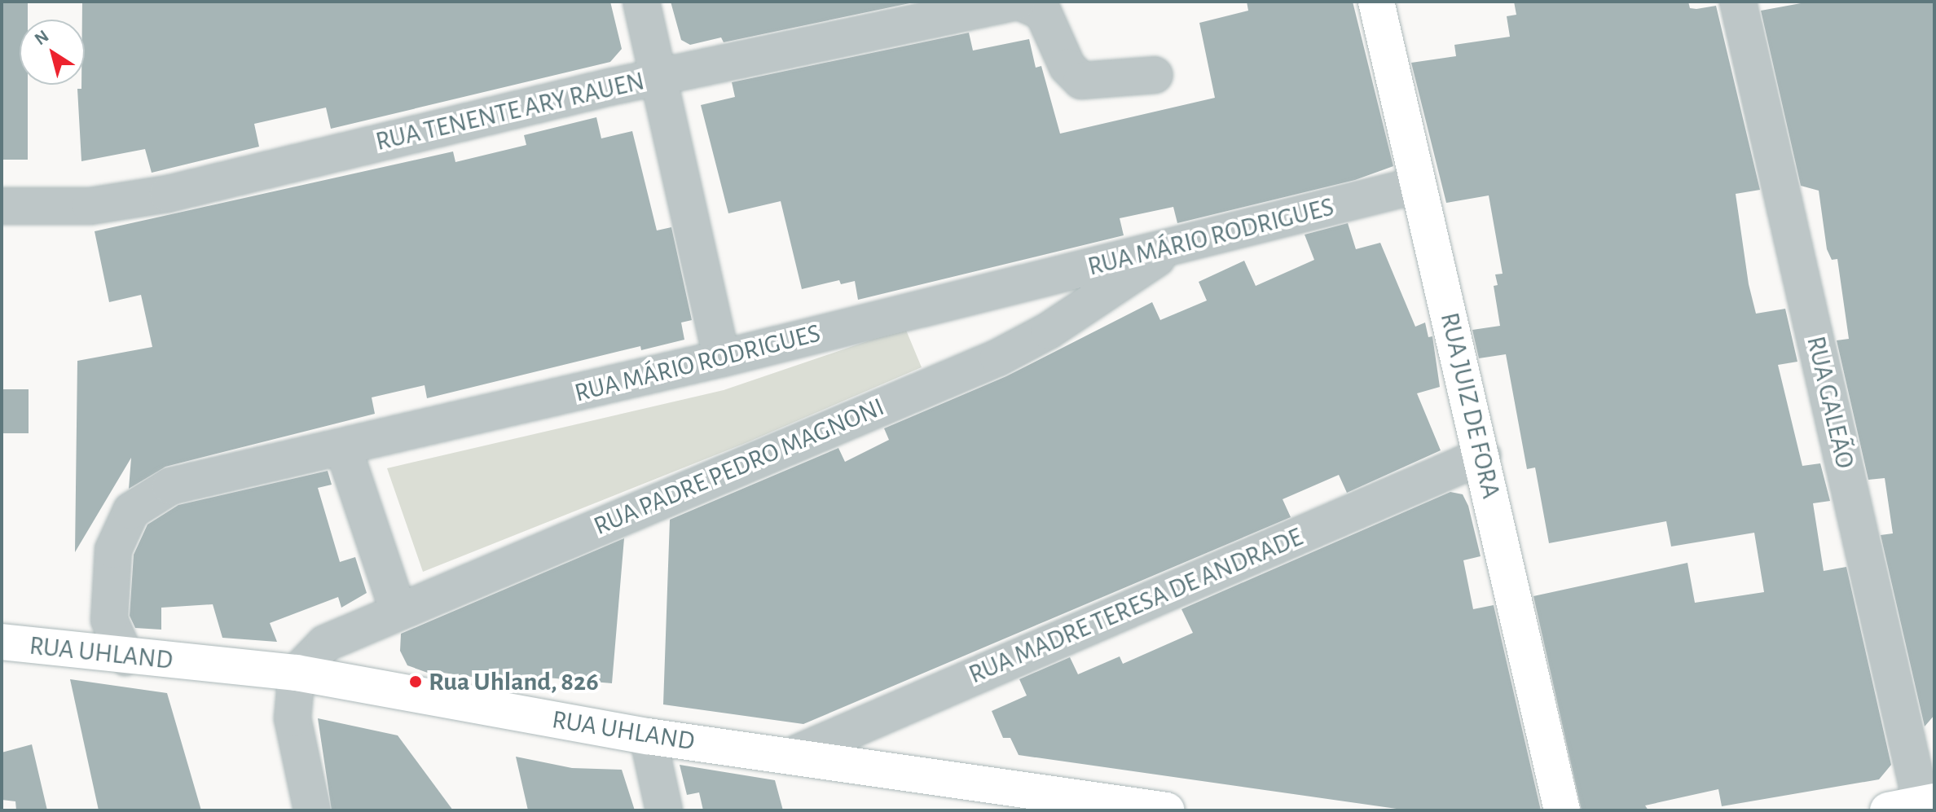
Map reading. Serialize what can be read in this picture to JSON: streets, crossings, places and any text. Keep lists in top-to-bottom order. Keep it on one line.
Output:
{"streets":{"street":["RUA TENENTE ARY RAUEN","RUA MÁRIO RODRIGUES","RUA GALEÃO","RUA JUIZ DE FORA","RUA PADRE PEDRO MAGNONI","RUA MADRE TERESA DE ANDRADE","RUA UHLAND"]},"crossings":[["RUA MÁRIO RODRIGUES","RUA JUIZ DE FORA"],["RUA MÁRIO RODRIGUES","RUA PADRE PEDRO MAGNONI"],["RUA MÁRIO RODRIGUES","RUA UHLAND"],["RUA JUIZ DE FORA","RUA MADRE TERESA DE ANDRADE"],["RUA PADRE PEDRO MAGNONI","RUA UHLAND"],["RUA MADRE TERESA DE ANDRADE","RUA UHLAND"]],"places":["Rua Uhland, 826"],"north":"top left"}
